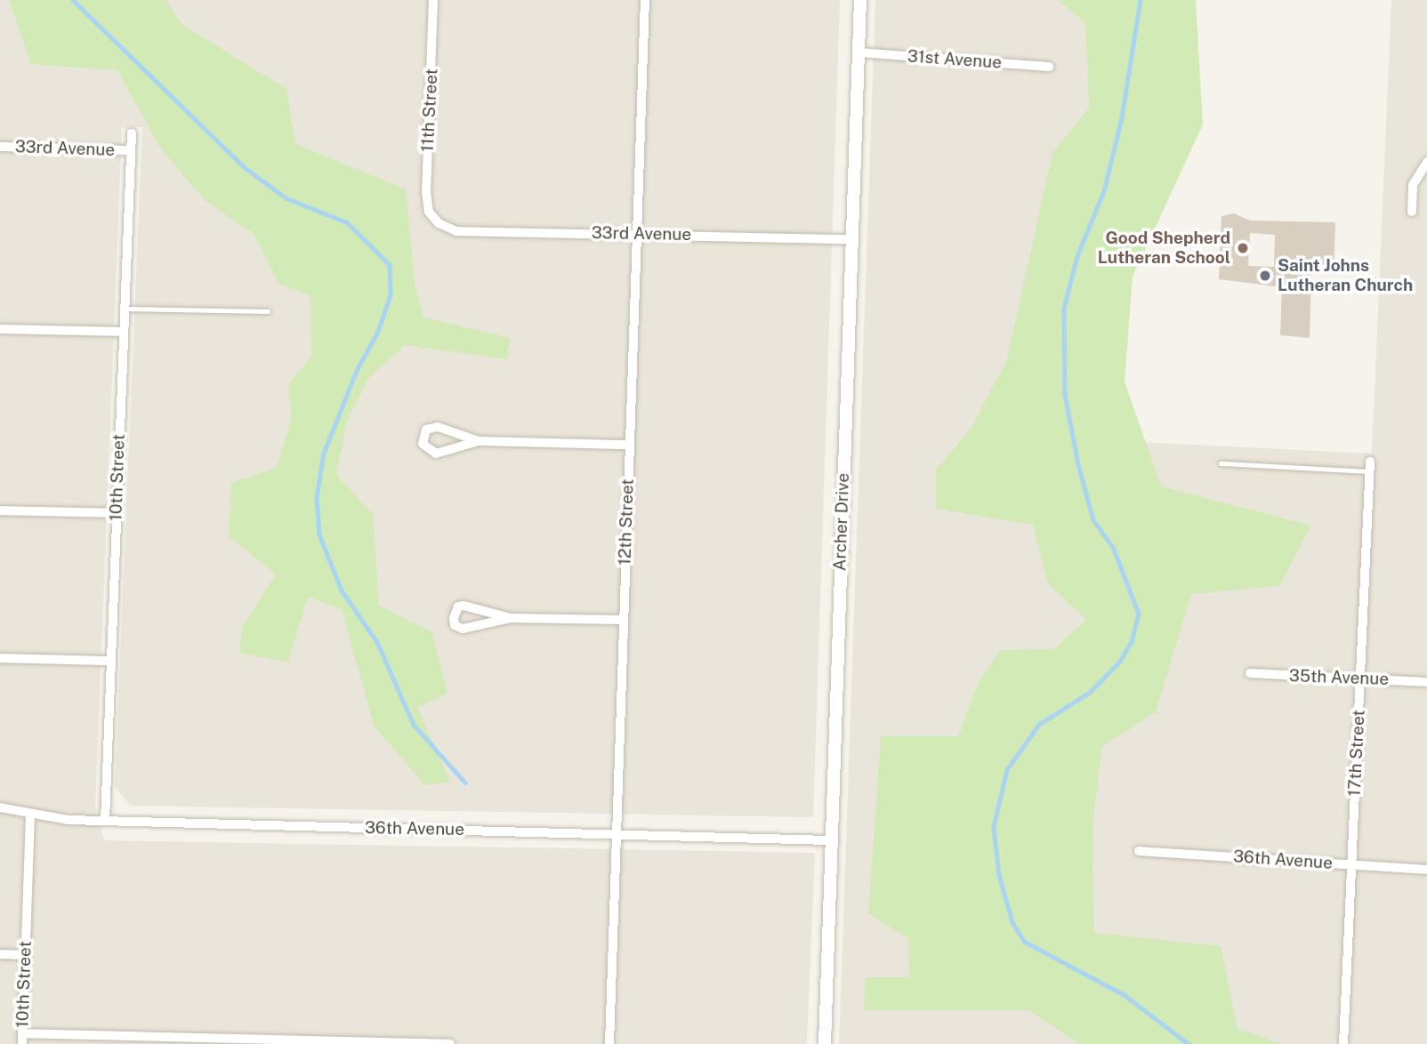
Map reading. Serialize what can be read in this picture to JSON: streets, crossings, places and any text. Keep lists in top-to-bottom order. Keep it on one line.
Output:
{"streets":{"street":["31st Avenue","11th Street","33rd Avenue","10th Street","12th Street","Archer Drive","35th Avenue","17th Street","36th Avenue"]},"crossings":[["31st Avenue","Archer Drive"],["11th Street","33rd Avenue"],["33rd Avenue","10th Street"],["33rd Avenue","12th Street"],["33rd Avenue","Archer Drive"],["10th Street","36th Avenue"],["12th Street","36th Avenue"],["Archer Drive","36th Avenue"],["35th Avenue","17th Street"],["17th Street","36th Avenue"]],"places":["Good Shepherd Lutheran School","Saint Johns Lutheran Church"]}
